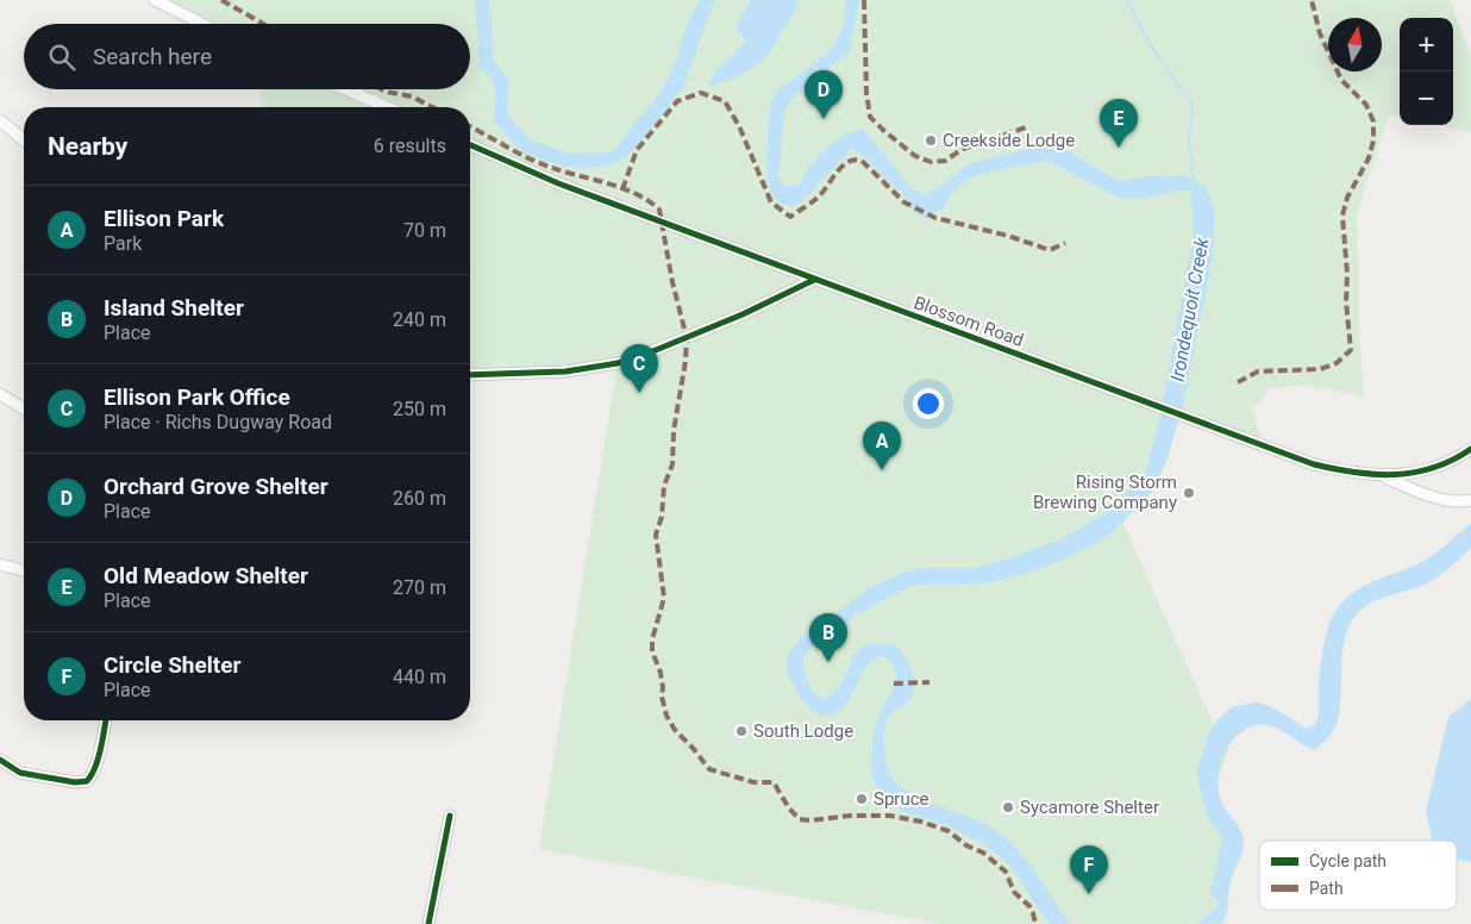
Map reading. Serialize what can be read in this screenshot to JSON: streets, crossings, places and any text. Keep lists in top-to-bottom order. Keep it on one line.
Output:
{"streets":{"street":["Blossom Road"]},"water":["Irondequoit Creek"],"places":["Creekside Lodge","Rising Storm Brewing Company","South Lodge","Spruce","Sycamore Shelter"],"legend":["Cycle path","Path"],"north":"top","page":{"map_buttons":["+","−"],"search":"Search here","pins":["D","E","C","A","B","F"],"heading":["Nearby","6 results"],"list":[{"mark":"A","name":"Ellison Park","note":"Park","value":"70 m"},{"mark":"B","name":"Island Shelter","note":"Place","value":"240 m"},{"mark":"C","name":"Ellison Park Office","note":"Place · Richs Dugway Road","value":"250 m"},{"mark":"D","name":"Orchard Grove Shelter","note":"Place","value":"260 m"},{"mark":"E","name":"Old Meadow Shelter","note":"Place","value":"270 m"},{"mark":"F","name":"Circle Shelter","note":"Place","value":"440 m"}]}}
